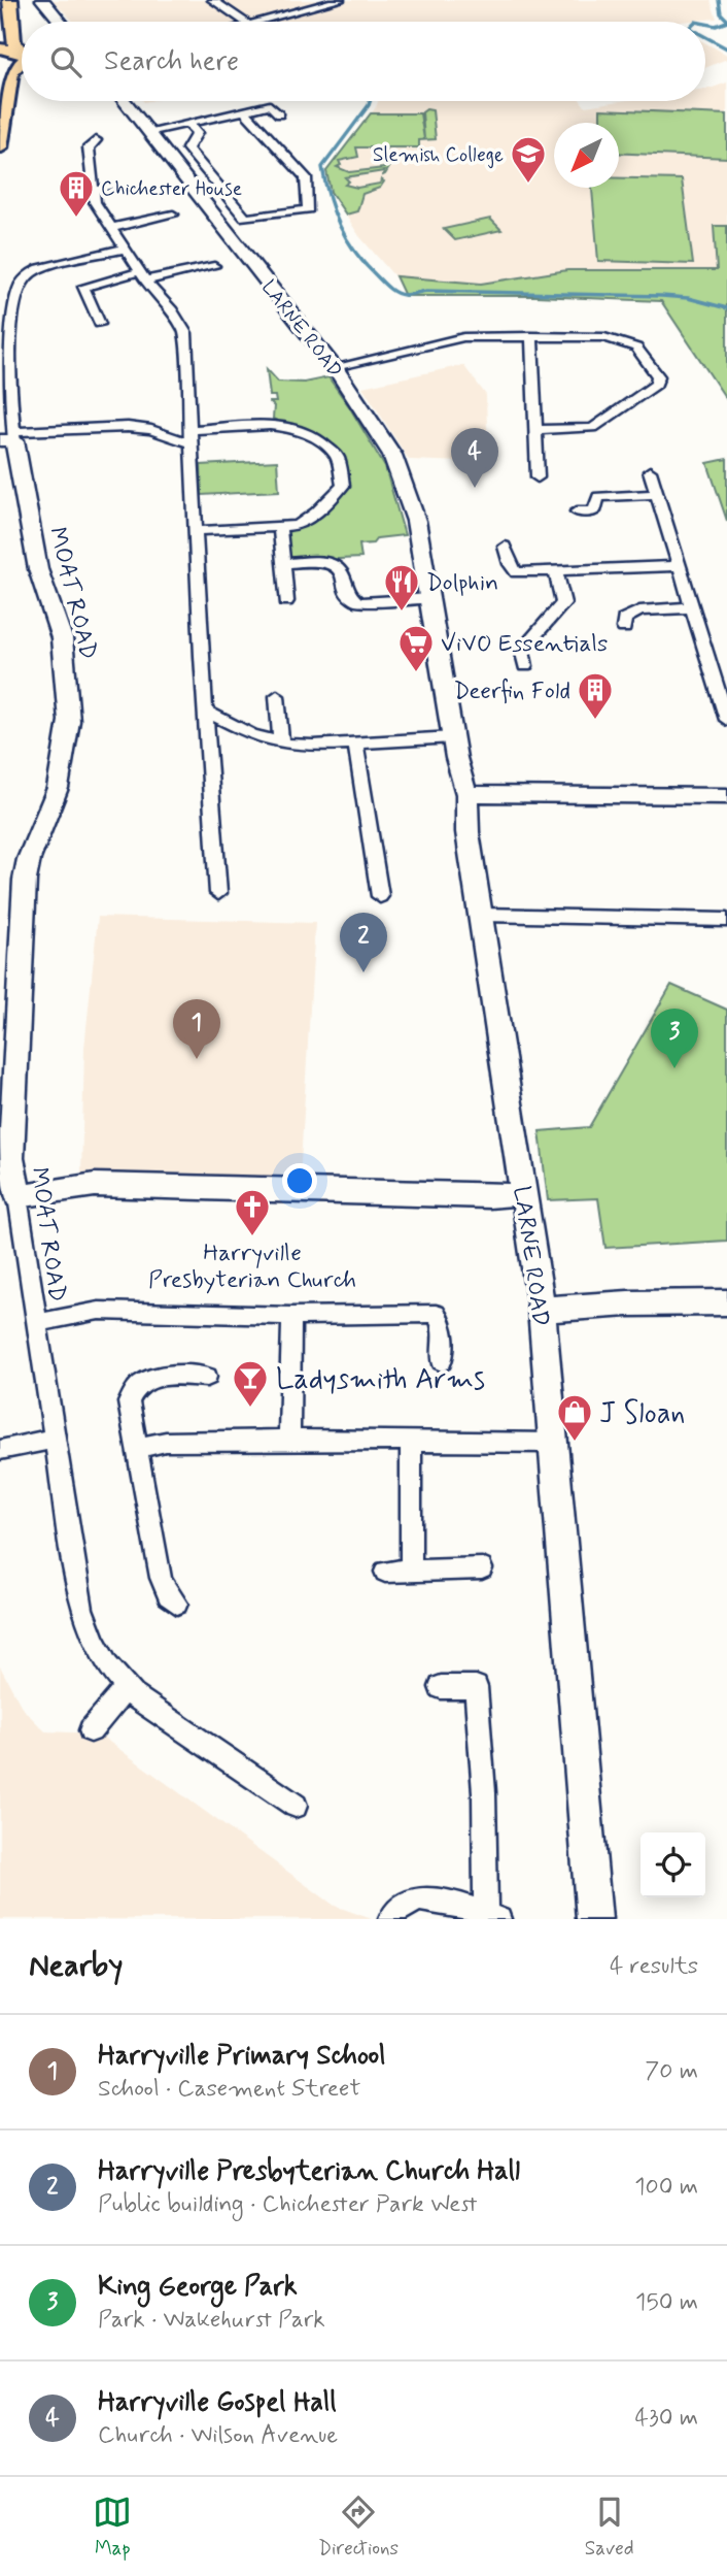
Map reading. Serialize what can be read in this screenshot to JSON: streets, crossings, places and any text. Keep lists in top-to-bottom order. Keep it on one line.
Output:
{"streets":{"street":["LARNE ROAD","MOAT ROAD"]},"places":{"school or university":["Slemish College"],"building":["Chichester House","Deerfin Fold"],"restaurant":["Dolphin"],"supermarket":["ViVO Essentials"],"church":["Harryville Presbyterian Church"],"bar":["Ladysmith Arms"],"shop":["J Sloan"]},"north":"bottom left","page":{"search":"Search here","pins":["4","2","1","3"],"heading":["Nearby","4 results"],"list":[{"mark":"1","name":"Harryville Primary School","note":"School · Casement Street","value":"70 m"},{"mark":"2","name":"Harryville Presbyterian Church Hall","note":"Public building · Chichester Park West","value":"100 m"},{"mark":"3","name":"King George Park","note":"Park · Wakehurst Park","value":"150 m"},{"mark":"4","name":"Harryville Gospel Hall","note":"Church · Wilson Avenue","value":"430 m"}],"nav":["Map","Directions","Saved"]}}
